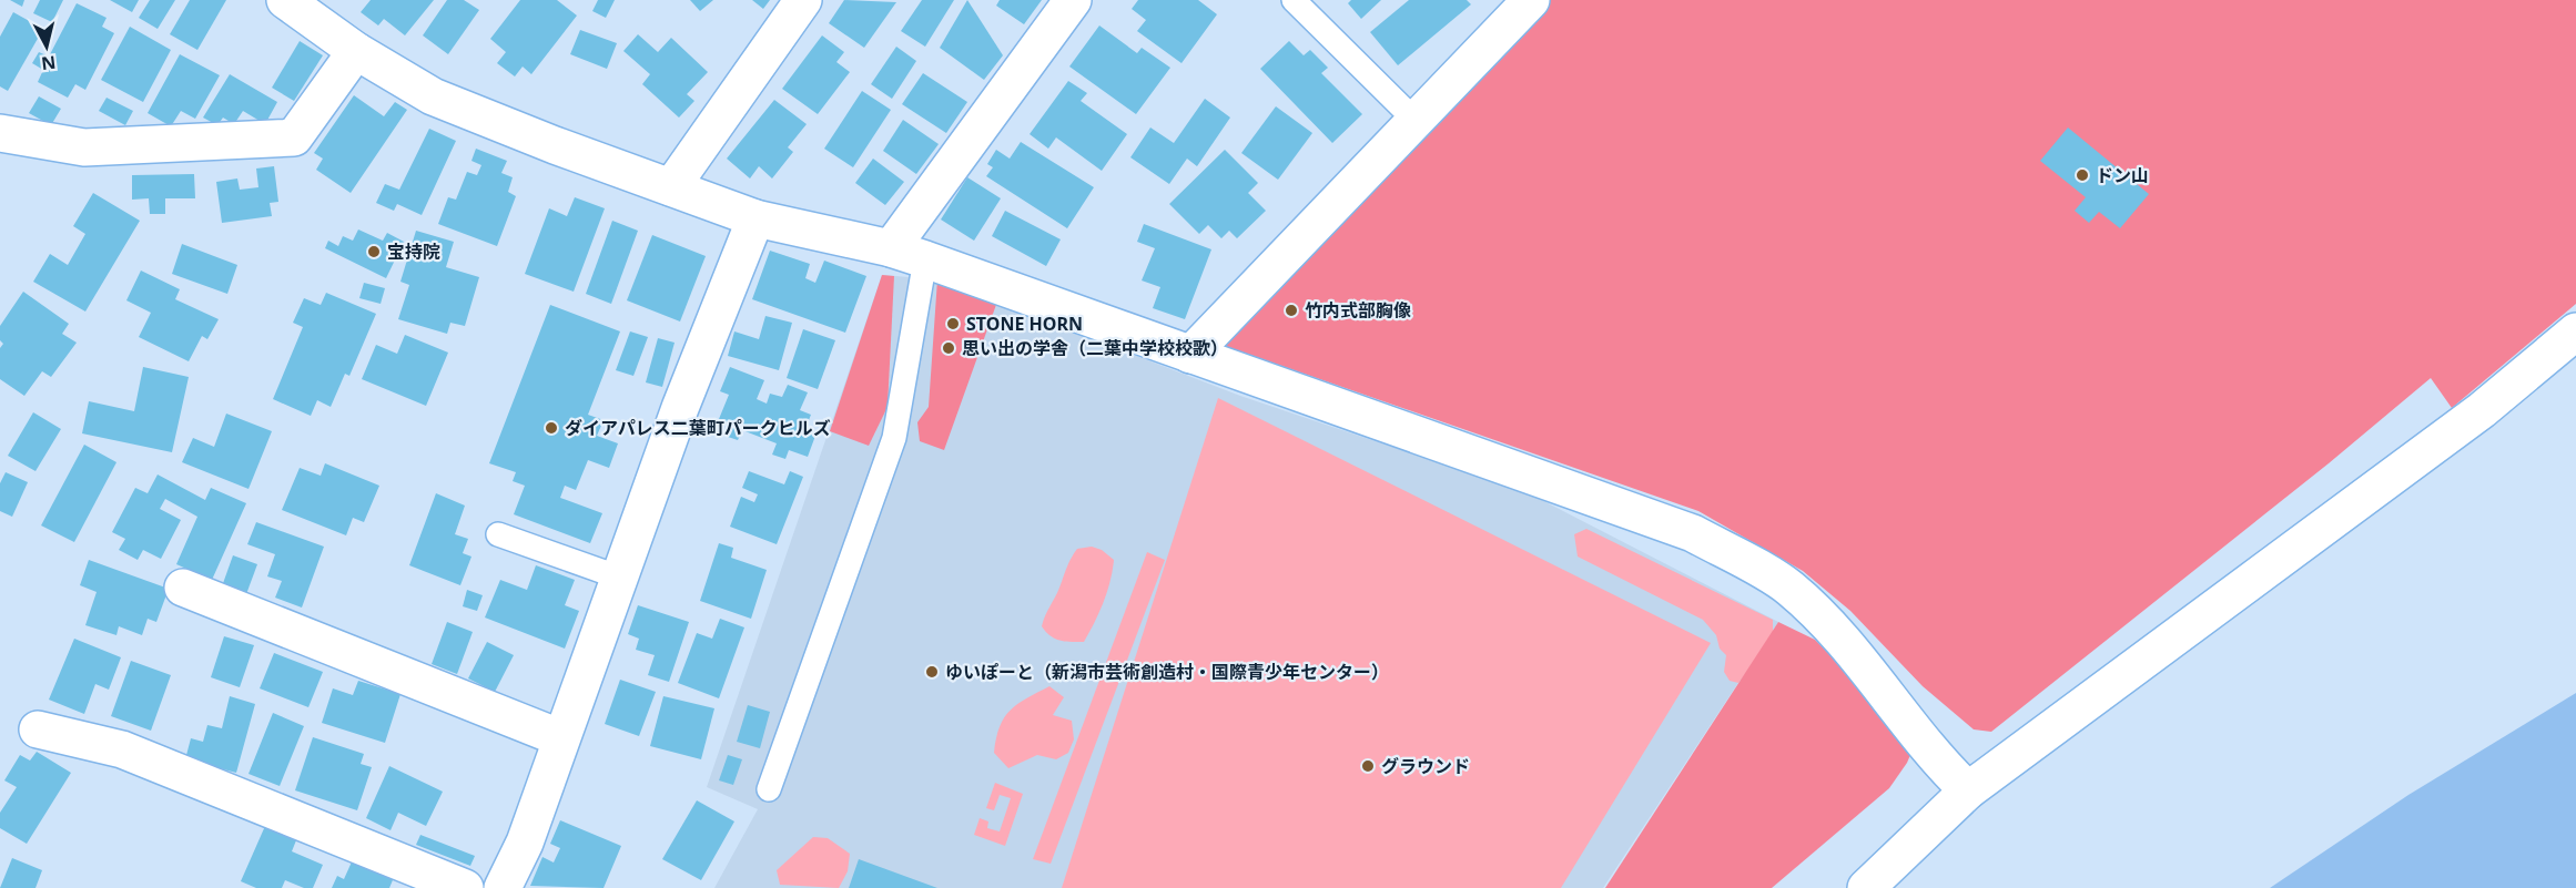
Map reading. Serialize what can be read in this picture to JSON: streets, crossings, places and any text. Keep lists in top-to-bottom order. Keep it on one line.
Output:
{"places":["ドン山","宝持院","竹内式部胸像","STONE HORN","思い出の学舎（二葉中学校校歌）","ダイアパレス二葉町パークヒルズ","ゆいぽーと（新潟市芸術創造村・国際青少年センター）","グラウンド"],"north":"bottom"}
